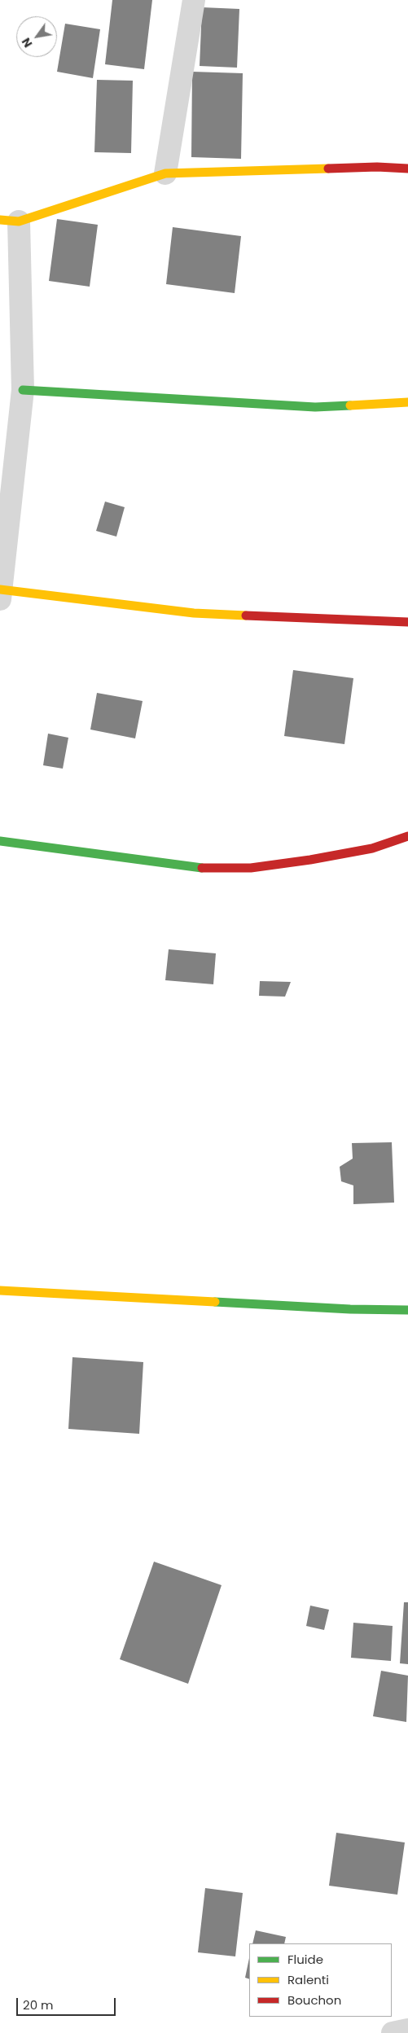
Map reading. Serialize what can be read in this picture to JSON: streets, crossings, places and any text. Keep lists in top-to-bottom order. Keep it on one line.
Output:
{"legend":["Fluide","Ralenti","Bouchon"],"scale_bar":"20 m","north":"bottom left"}
